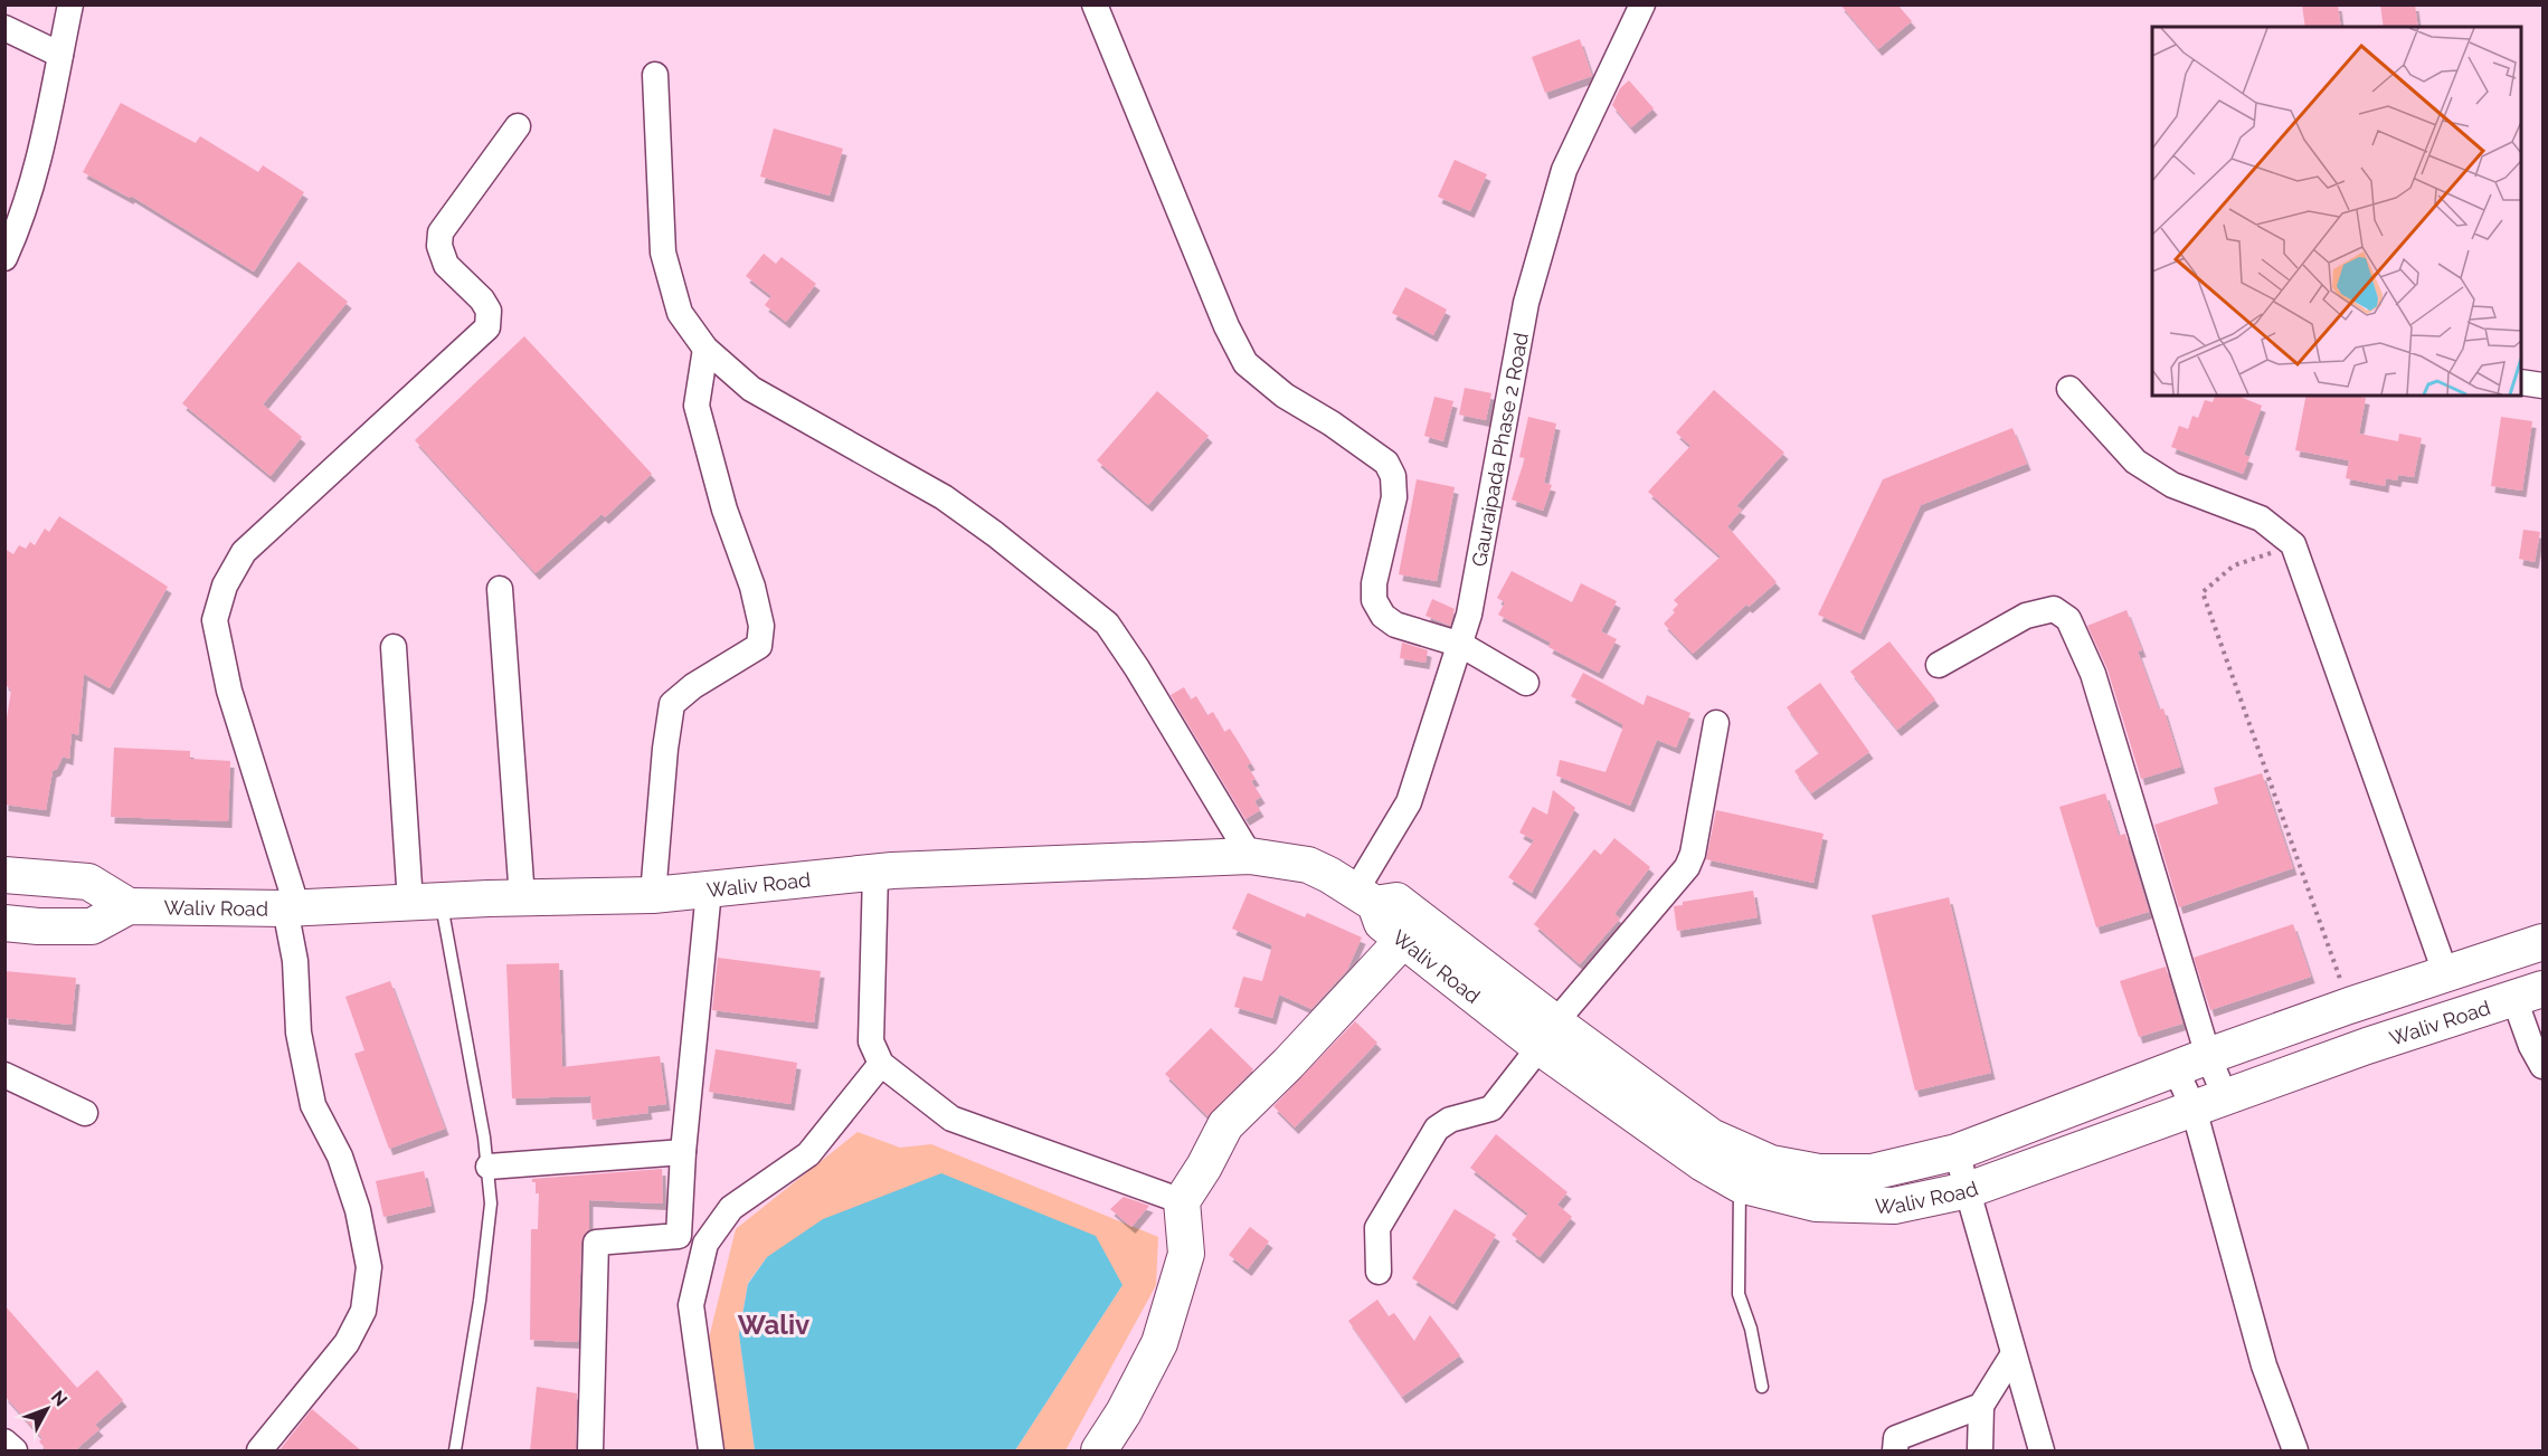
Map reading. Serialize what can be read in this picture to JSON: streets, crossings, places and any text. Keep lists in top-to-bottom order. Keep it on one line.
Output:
{"streets":{"main road":["Waliv Road"],"street":["Gauraipada Phase 2 Road"]},"crossings":[["Gauraipada Phase 2 Road","Waliv Road"]],"districts":["Waliv"],"north":"top right"}
